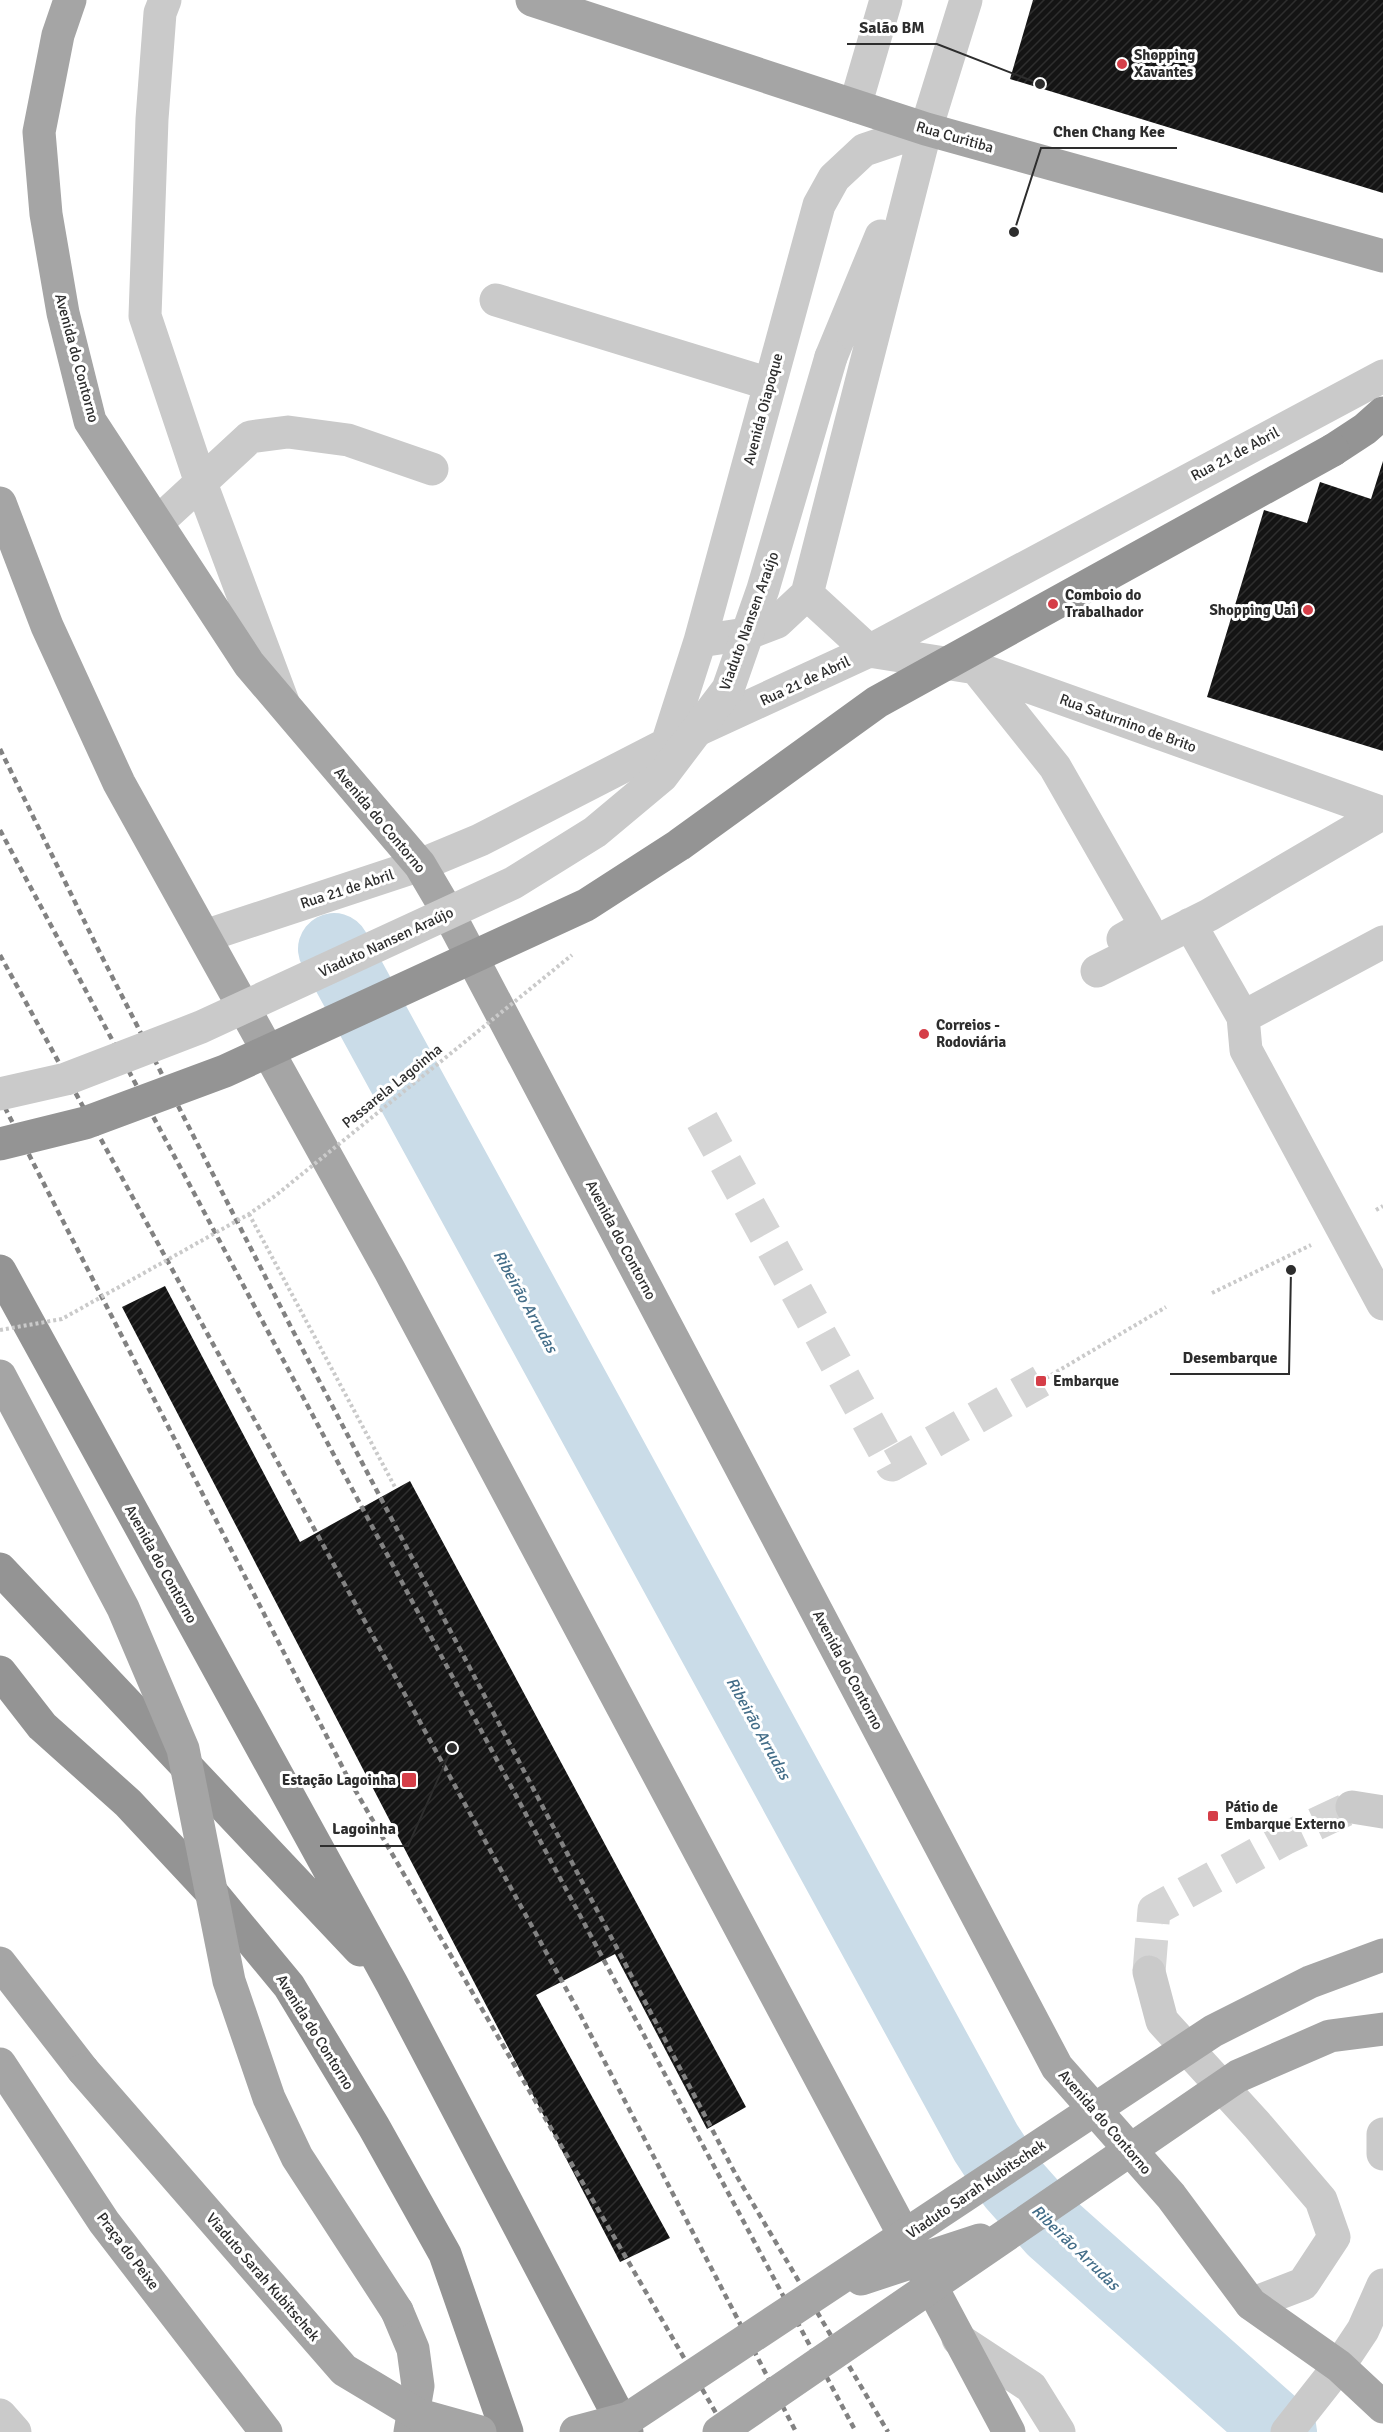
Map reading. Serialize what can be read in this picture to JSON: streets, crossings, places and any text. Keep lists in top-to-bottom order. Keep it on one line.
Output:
{"streets":{"highway":["Avenida do Contorno"],"main road":["Rua Curitiba","Viaduto Sarah Kubitschek","Praça do Peixe"],"street":["Avenida Oiapoque","Rua 21 de Abril","Viaduto Nansen Araújo","Rua Saturnino de Brito"],"path":["Passarela Lagoinha"]},"crossings":[["Rua Curitiba","Avenida Oiapoque"],["Rua Curitiba","Viaduto Nansen Araújo"],["Avenida do Contorno","Rua 21 de Abril"],["Avenida Oiapoque","Rua 21 de Abril"],["Avenida Oiapoque","Viaduto Nansen Araújo"],["Rua 21 de Abril","Rua Saturnino de Brito"]],"water":["Ribeirão Arrudas"],"places":{"other":["Shopping Xavantes","Salão BM","Chen Chang Kee","Comboio do Trabalhador","Shopping Uai","Correios - Rodoviária","Desembarque","Lagoinha"],"transit":["Embarque","Estação Lagoinha","Pátio de Embarque Externo"]}}
